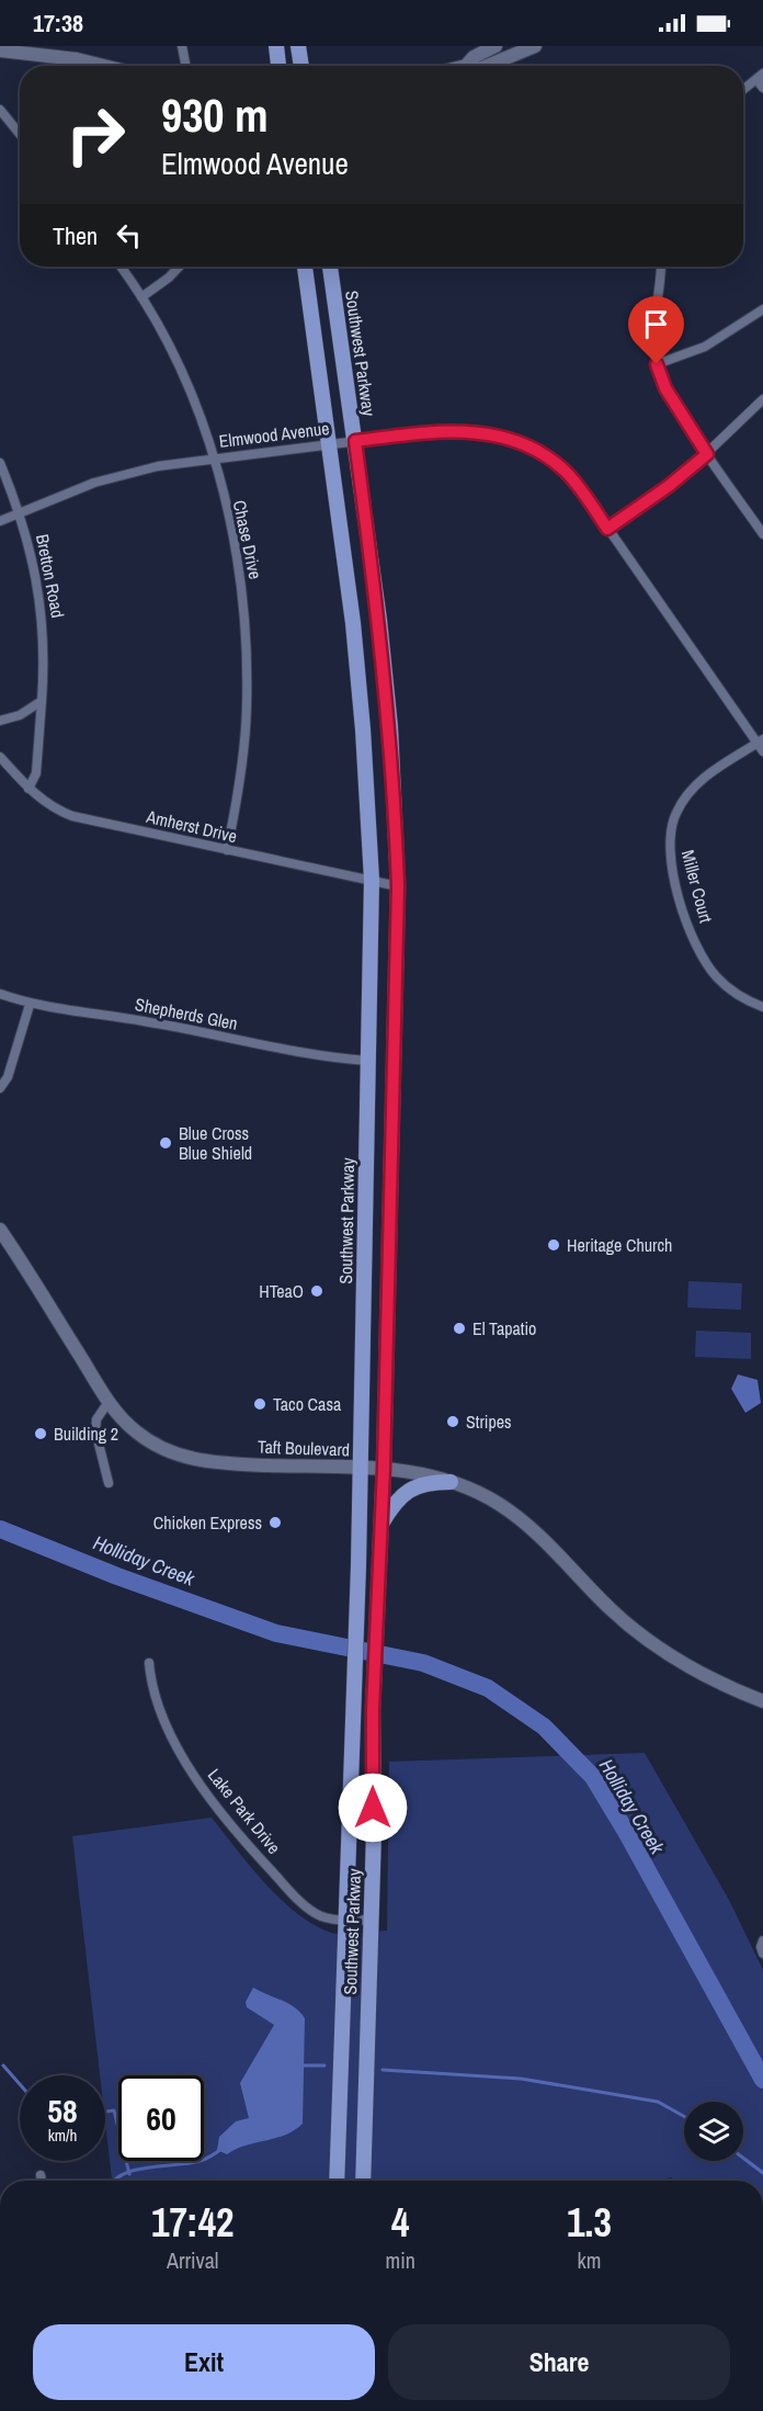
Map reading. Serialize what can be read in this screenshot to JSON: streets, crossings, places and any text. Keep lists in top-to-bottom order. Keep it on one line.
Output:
{"streets":{"main road":["Southwest Parkway"],"street":["Elmwood Avenue","Chase Drive","Bretton Road","Amherst Drive","Miller Court","Shepherds Glen","Taft Boulevard","Lake Park Drive"]},"crossings":[["Southwest Parkway","Elmwood Avenue"],["Southwest Parkway","Amherst Drive"],["Southwest Parkway","Shepherds Glen"],["Southwest Parkway","Taft Boulevard"],["Southwest Parkway","Lake Park Drive"],["Elmwood Avenue","Chase Drive"],["Elmwood Avenue","Bretton Road"],["Elmwood Avenue","Miller Court"],["Chase Drive","Amherst Drive"],["Bretton Road","Amherst Drive"]],"water":["Holliday Creek"],"places":["Blue Cross Blue Shield","Heritage Church","HTeaO","El Tapatio","Taco Casa","Stripes","Building 2","Chicken Express"],"page":{"status":"17:38","turn":["930 m","Elmwood Avenue"],"then":"Then","speed":"58 km/h","limit":"60","eta":["17:42","Arrival","4","min","1.3","km"],"buttons":["Exit","Share"]}}
